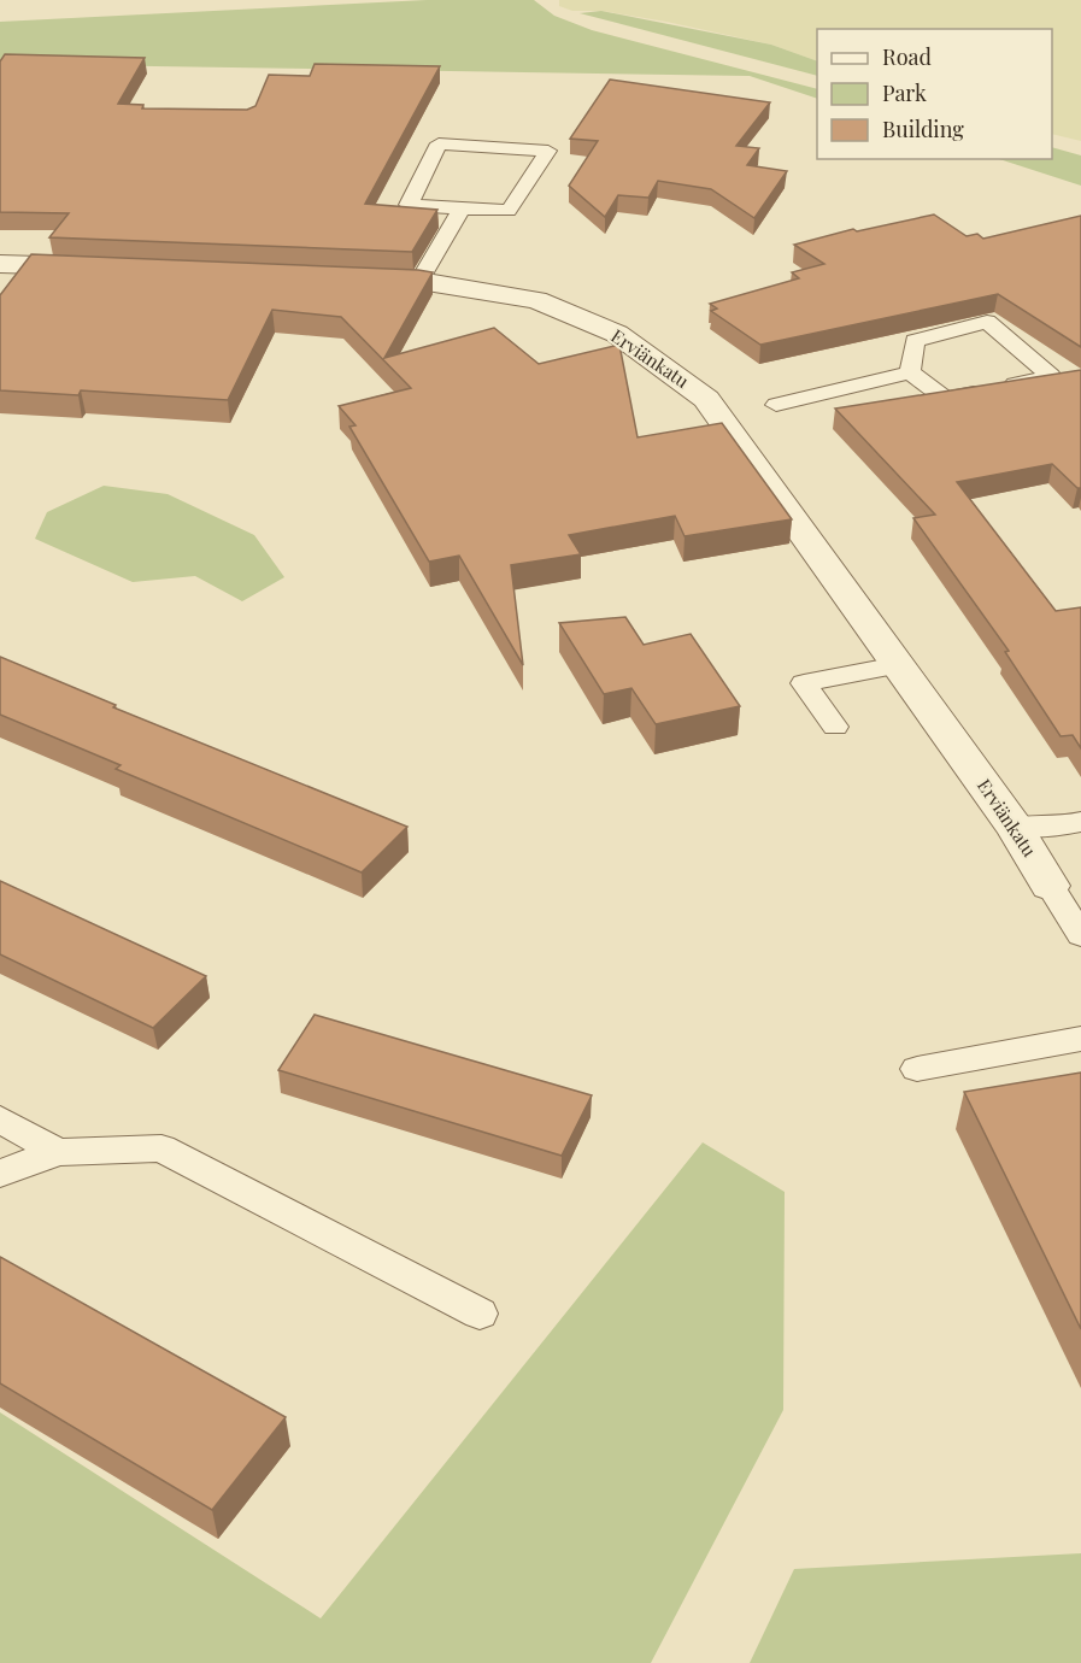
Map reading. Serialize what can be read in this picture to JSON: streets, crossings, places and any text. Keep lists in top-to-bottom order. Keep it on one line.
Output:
{"streets":{"street":["Erviänkatu"]},"legend":["Road","Park","Building"]}
